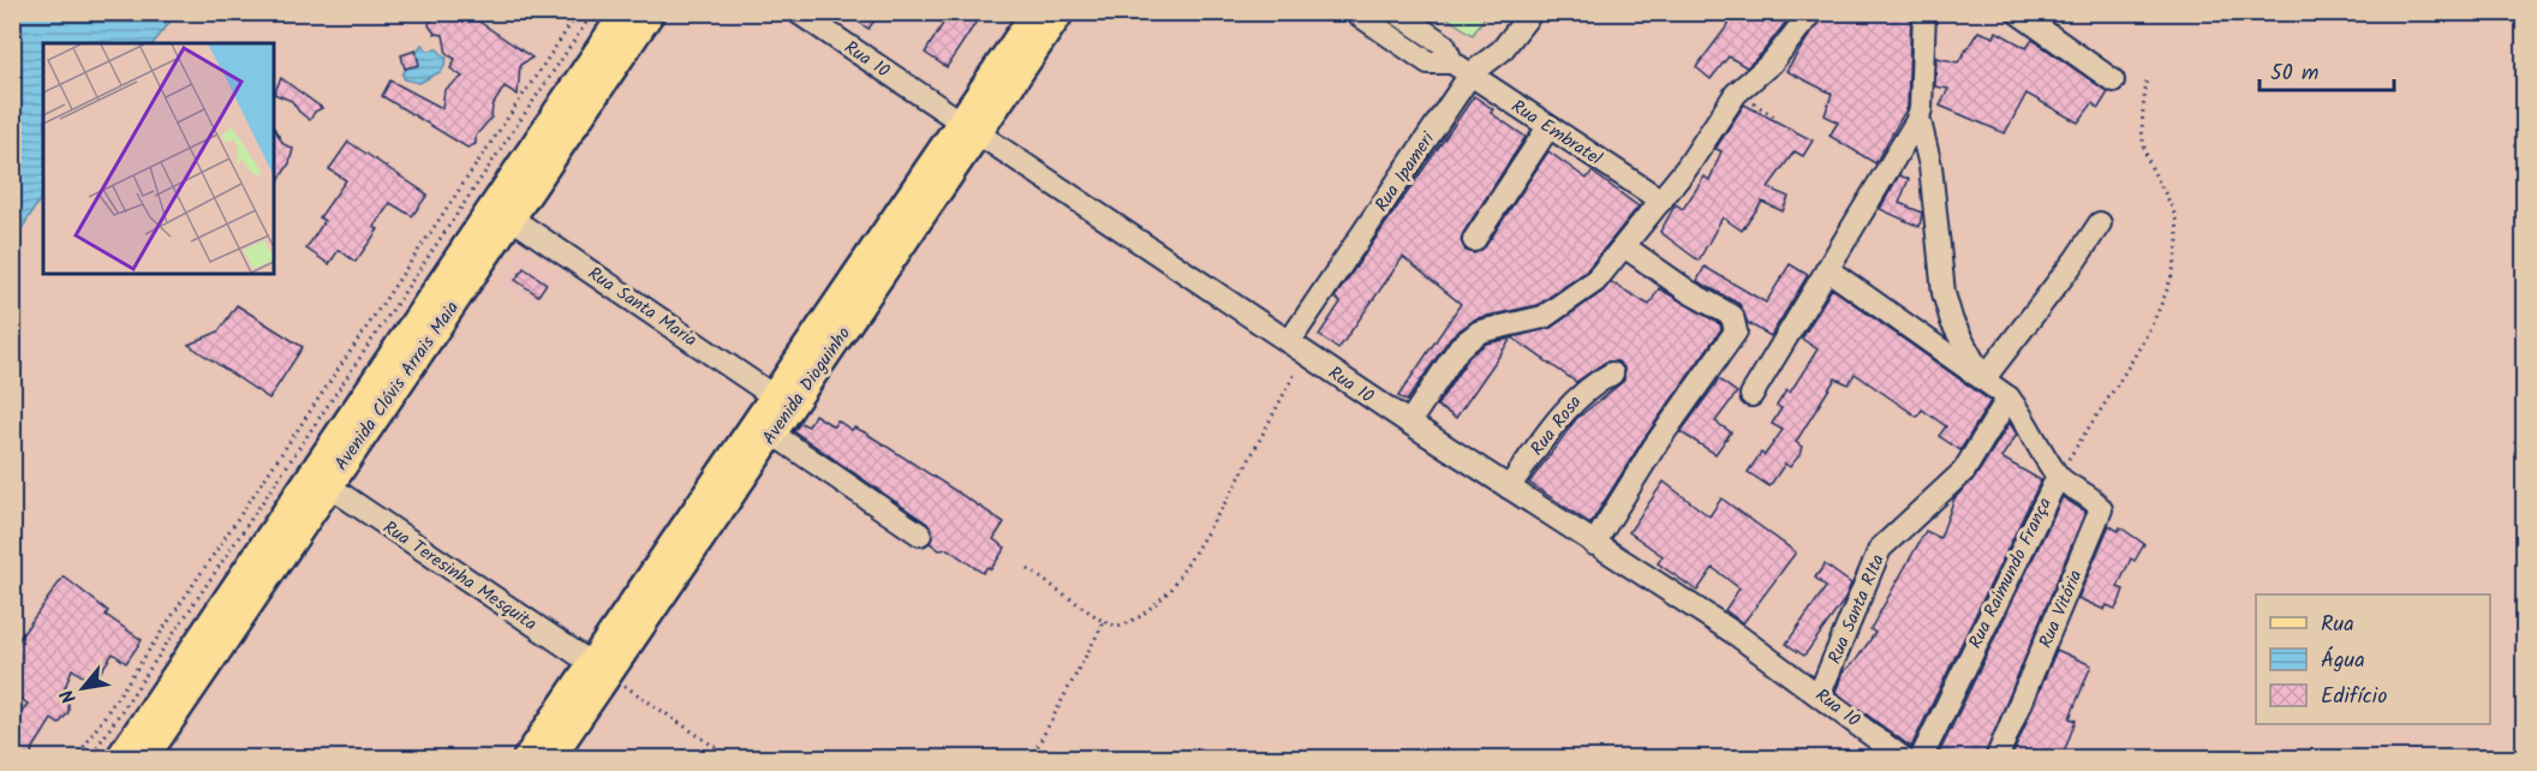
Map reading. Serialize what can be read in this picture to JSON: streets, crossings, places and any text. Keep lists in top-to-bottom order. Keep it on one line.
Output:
{"streets":{"main road":["Avenida Clóvis Arrais Maia","Avenida Dioguinho"],"street":["Rua 10","Rua Embratel","Rua Ipameri","Rua Santa Maria","Rua Rosa","Rua Raimundo França","Rua Teresinha Mesquita","Rua Santa RIta","Rua Vitória"]},"crossings":[["Rua 10","Rua Ipameri"],["Rua 10","Avenida Dioguinho"],["Rua 10","Rua Rosa"],["Rua 10","Rua Santa RIta"],["Rua Embratel","Rua Ipameri"],["Rua Santa Maria","Avenida Clóvis Arrais Maia"],["Rua Santa Maria","Avenida Dioguinho"],["Avenida Clóvis Arrais Maia","Rua Teresinha Mesquita"],["Avenida Dioguinho","Rua Teresinha Mesquita"],["Rua Raimundo França","Rua Santa RIta"],["Rua Raimundo França","Rua Vitória"]],"legend":["Rua","Água","Edifício"],"scale_bar":"50 m","north":"bottom left"}
